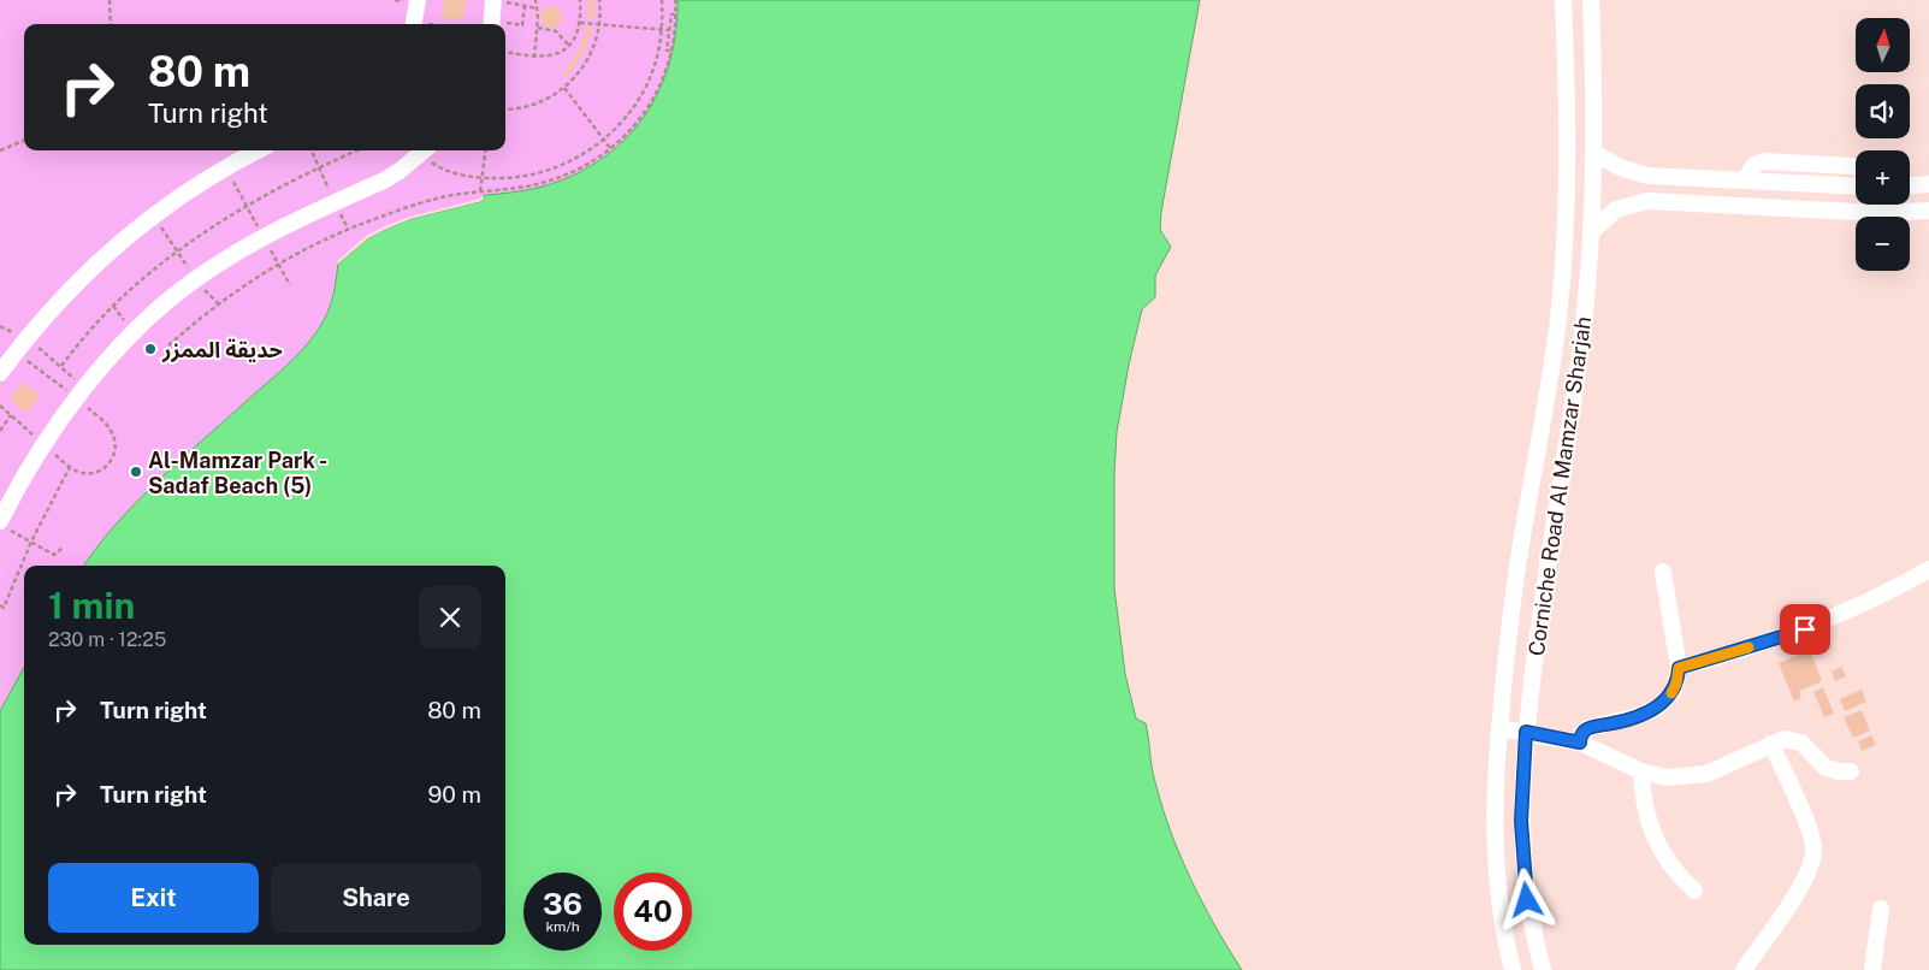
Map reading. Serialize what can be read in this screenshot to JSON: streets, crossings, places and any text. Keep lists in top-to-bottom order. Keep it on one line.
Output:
{"streets":{"street":["Corniche Road Al Mamzar Sharjah"]},"places":["حديقة الممزر","Al-Mamzar Park - Sadaf Beach (5)"],"north":"top","page":{"map_buttons":["+","−"],"turn":["80 m","Turn right"],"heading":["1 min","230 m · 12:25"],"list":[{"name":"Turn right","value":"80 m"},{"name":"Turn right","value":"90 m"}],"buttons":["Exit","Share"],"speed":"36 km/h","limit":"40"}}
